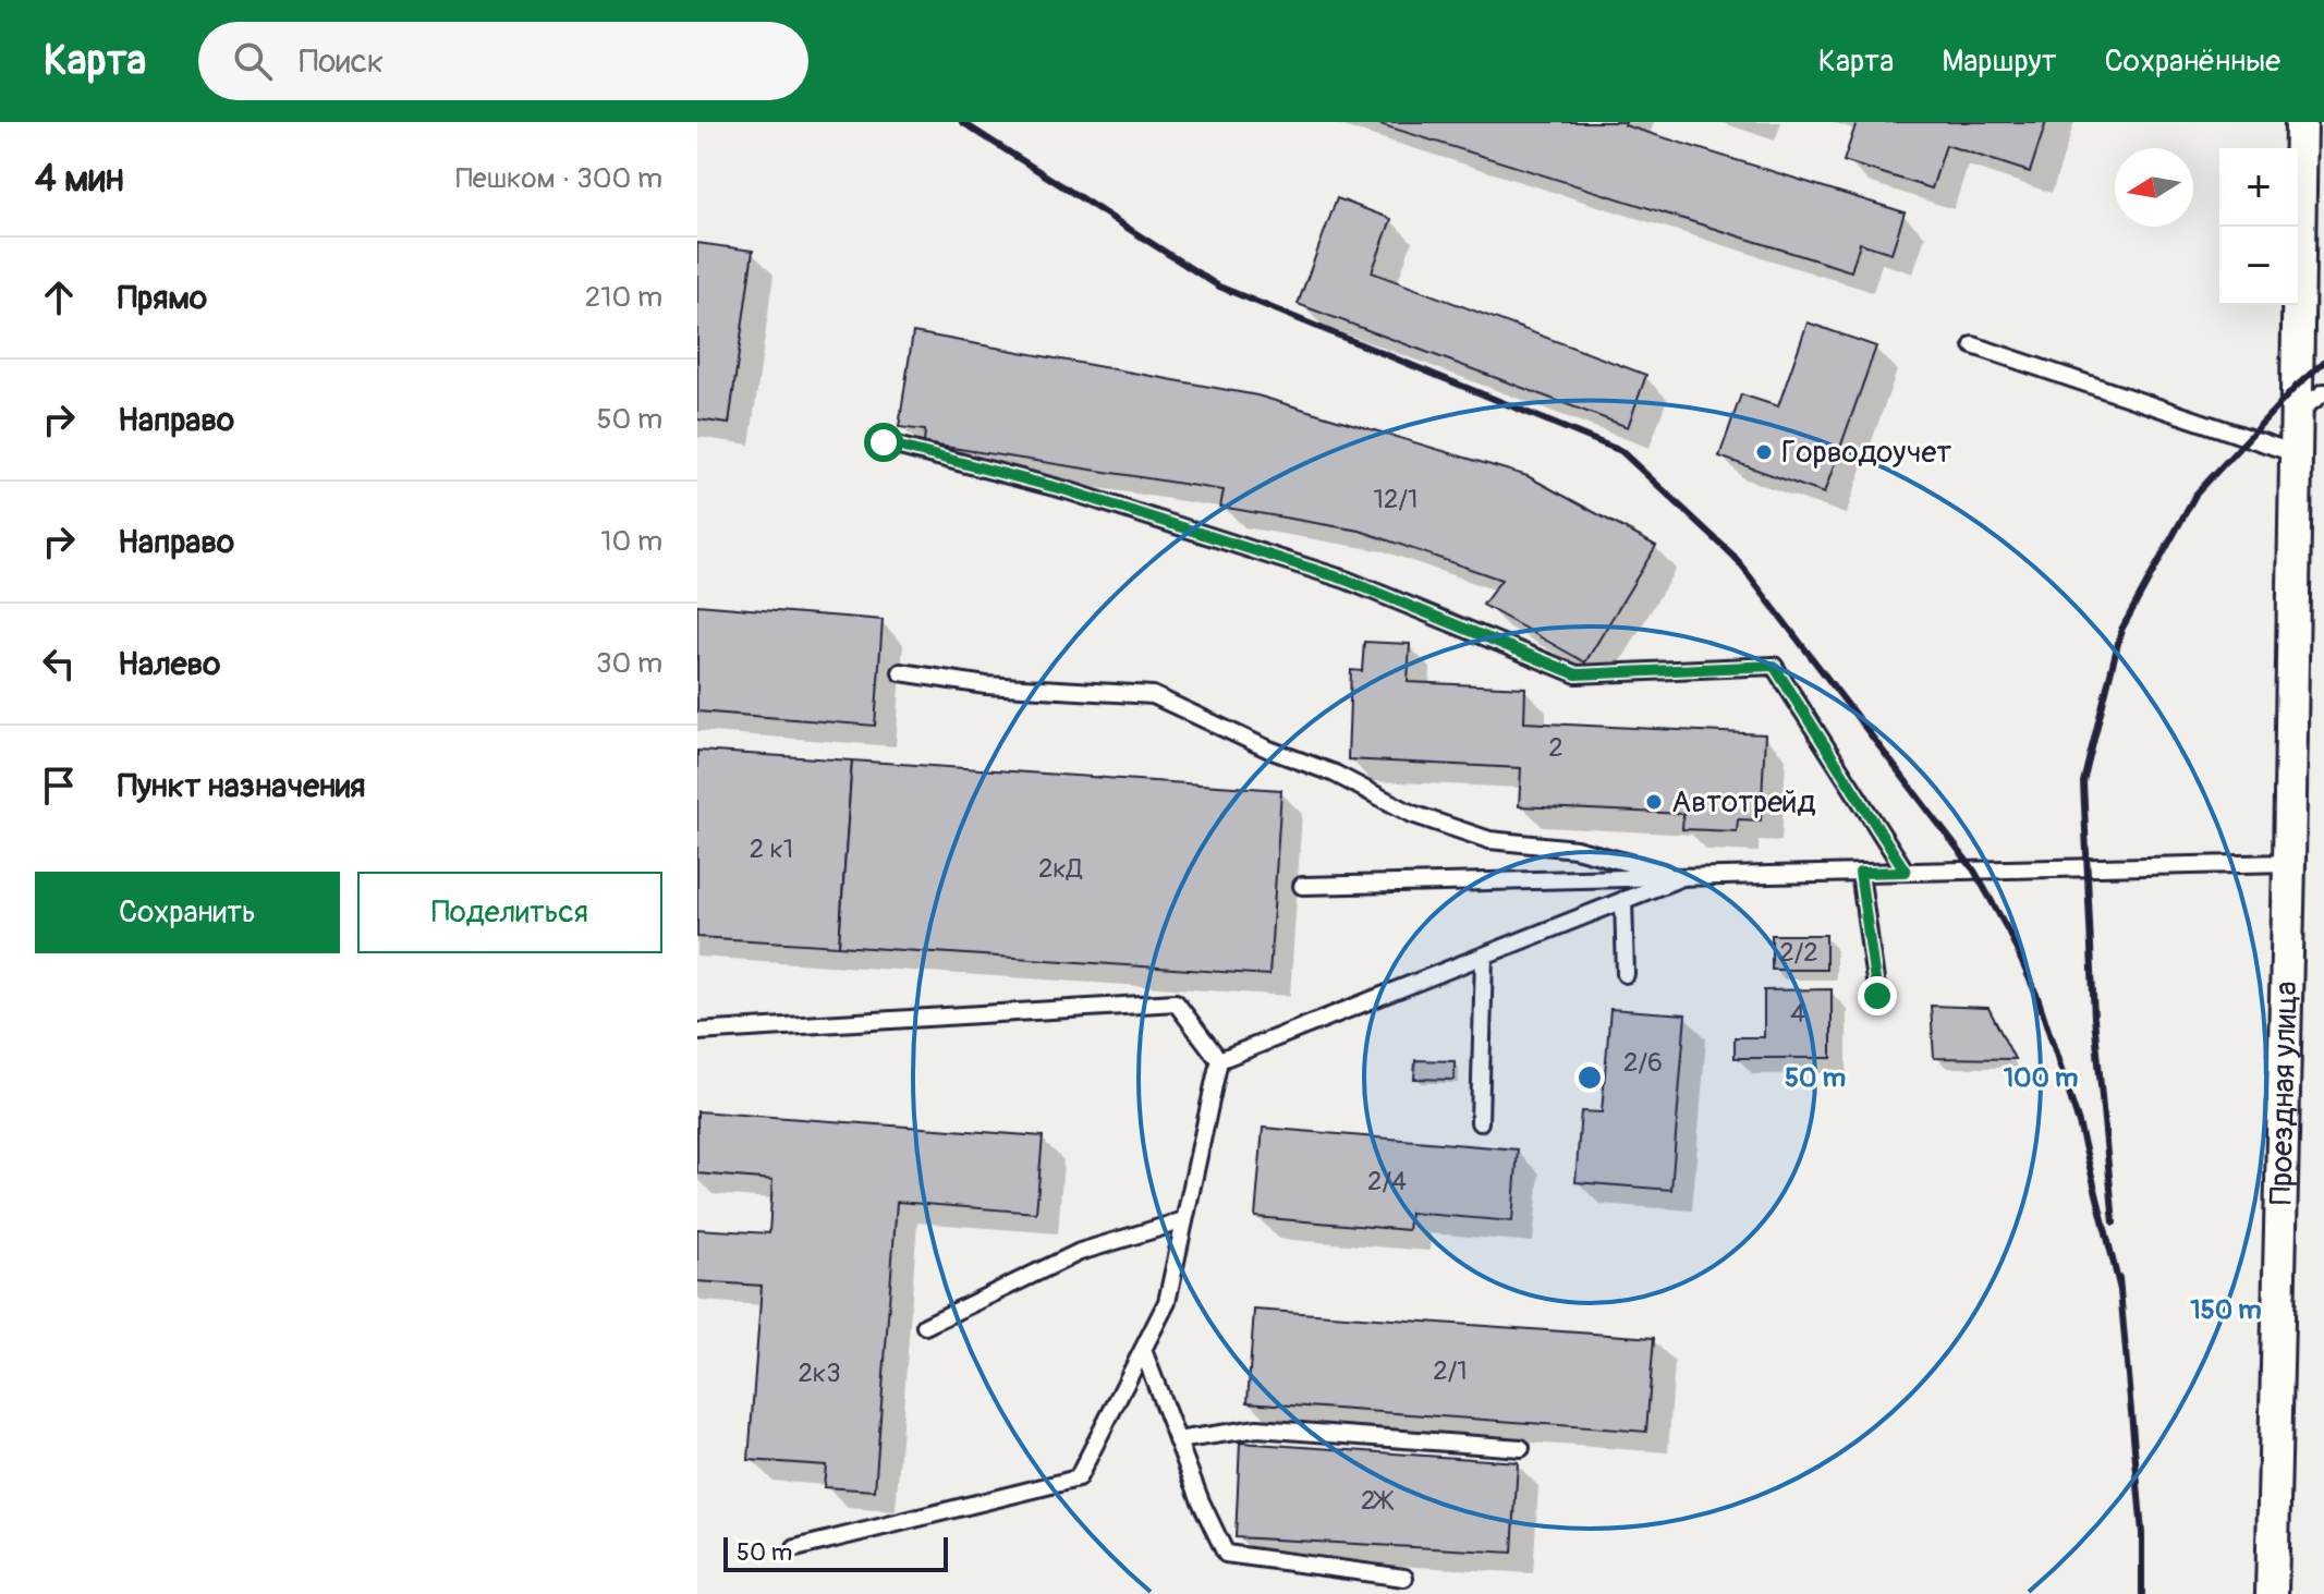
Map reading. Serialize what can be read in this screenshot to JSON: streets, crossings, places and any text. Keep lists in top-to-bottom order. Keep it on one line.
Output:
{"streets":{"street":["Проездная улица"]},"places":["Горводоучет","Автотрейд"],"house_numbers":["12/1","2","2 к1","2кД","2/2","4","2/6","2/4","2/1","2к3","2Ж"],"scale_bar":"50 m","north":"left","page":{"header":"Карта","search":"Поиск","nav":["Карта","Маршрут","Сохранённые"],"heading":["4 мин","Пешком · 300 m"],"map_buttons":["+","−"],"list":[["Прямо","210 m"],["Направо","50 m"],["Направо","10 m"],["Налево","30 m"],"Пункт назначения"],"buttons":["Сохранить","Поделиться"],"scale":"50 m"},"rings":["50 m","100 m","150 m"]}
